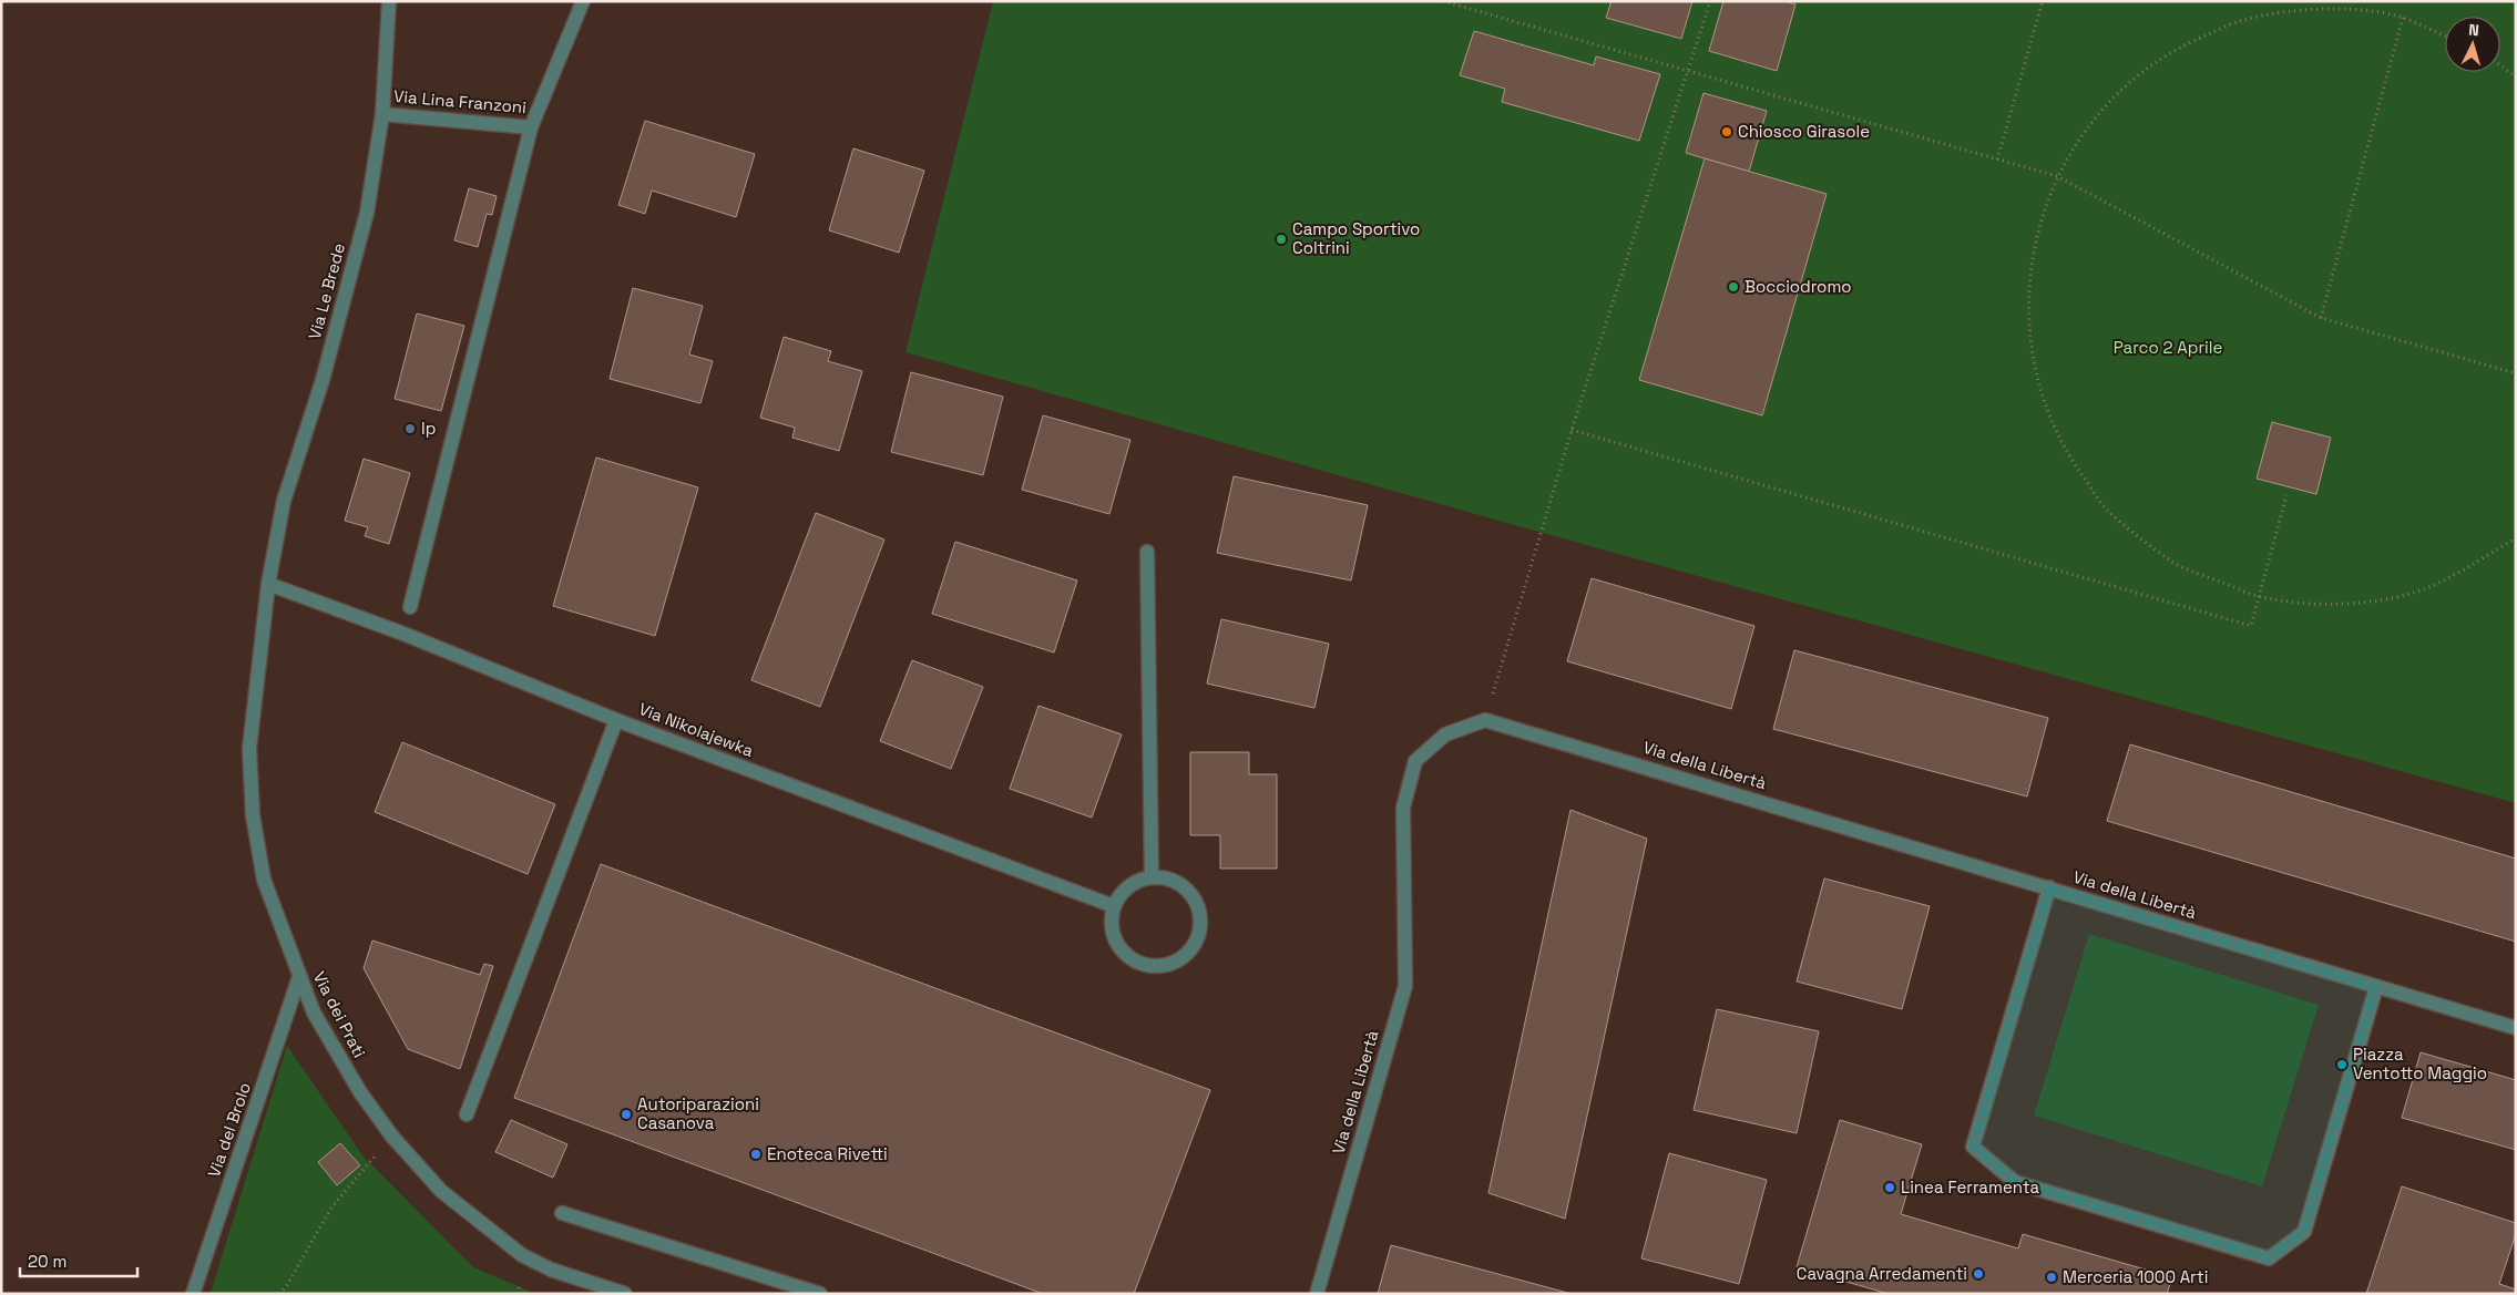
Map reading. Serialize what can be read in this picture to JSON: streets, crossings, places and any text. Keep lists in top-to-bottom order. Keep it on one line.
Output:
{"streets":{"street":["Via Lina Franzoni","Via Le Brede","Via Nikolajewka","Via della Libertà","Via dei Prati","Via del Brolo"]},"crossings":[["Via Lina Franzoni","Via Le Brede"],["Via Le Brede","Via Nikolajewka"],["Via Le Brede","Via dei Prati"],["Via Nikolajewka","Via dei Prati"],["Via dei Prati","Via del Brolo"]],"parks":["Parco 2 Aprile"],"places":["Chiosco Girasole","Campo Sportivo Coltrini","Bocciodromo","Ip","Piazza Ventotto Maggio","Autoriparazioni Casanova","Enoteca Rivetti","Linea Ferramenta","Cavagna Arredamenti","Merceria 1000 Arti"],"scale_bar":"20 m","north":"top"}
